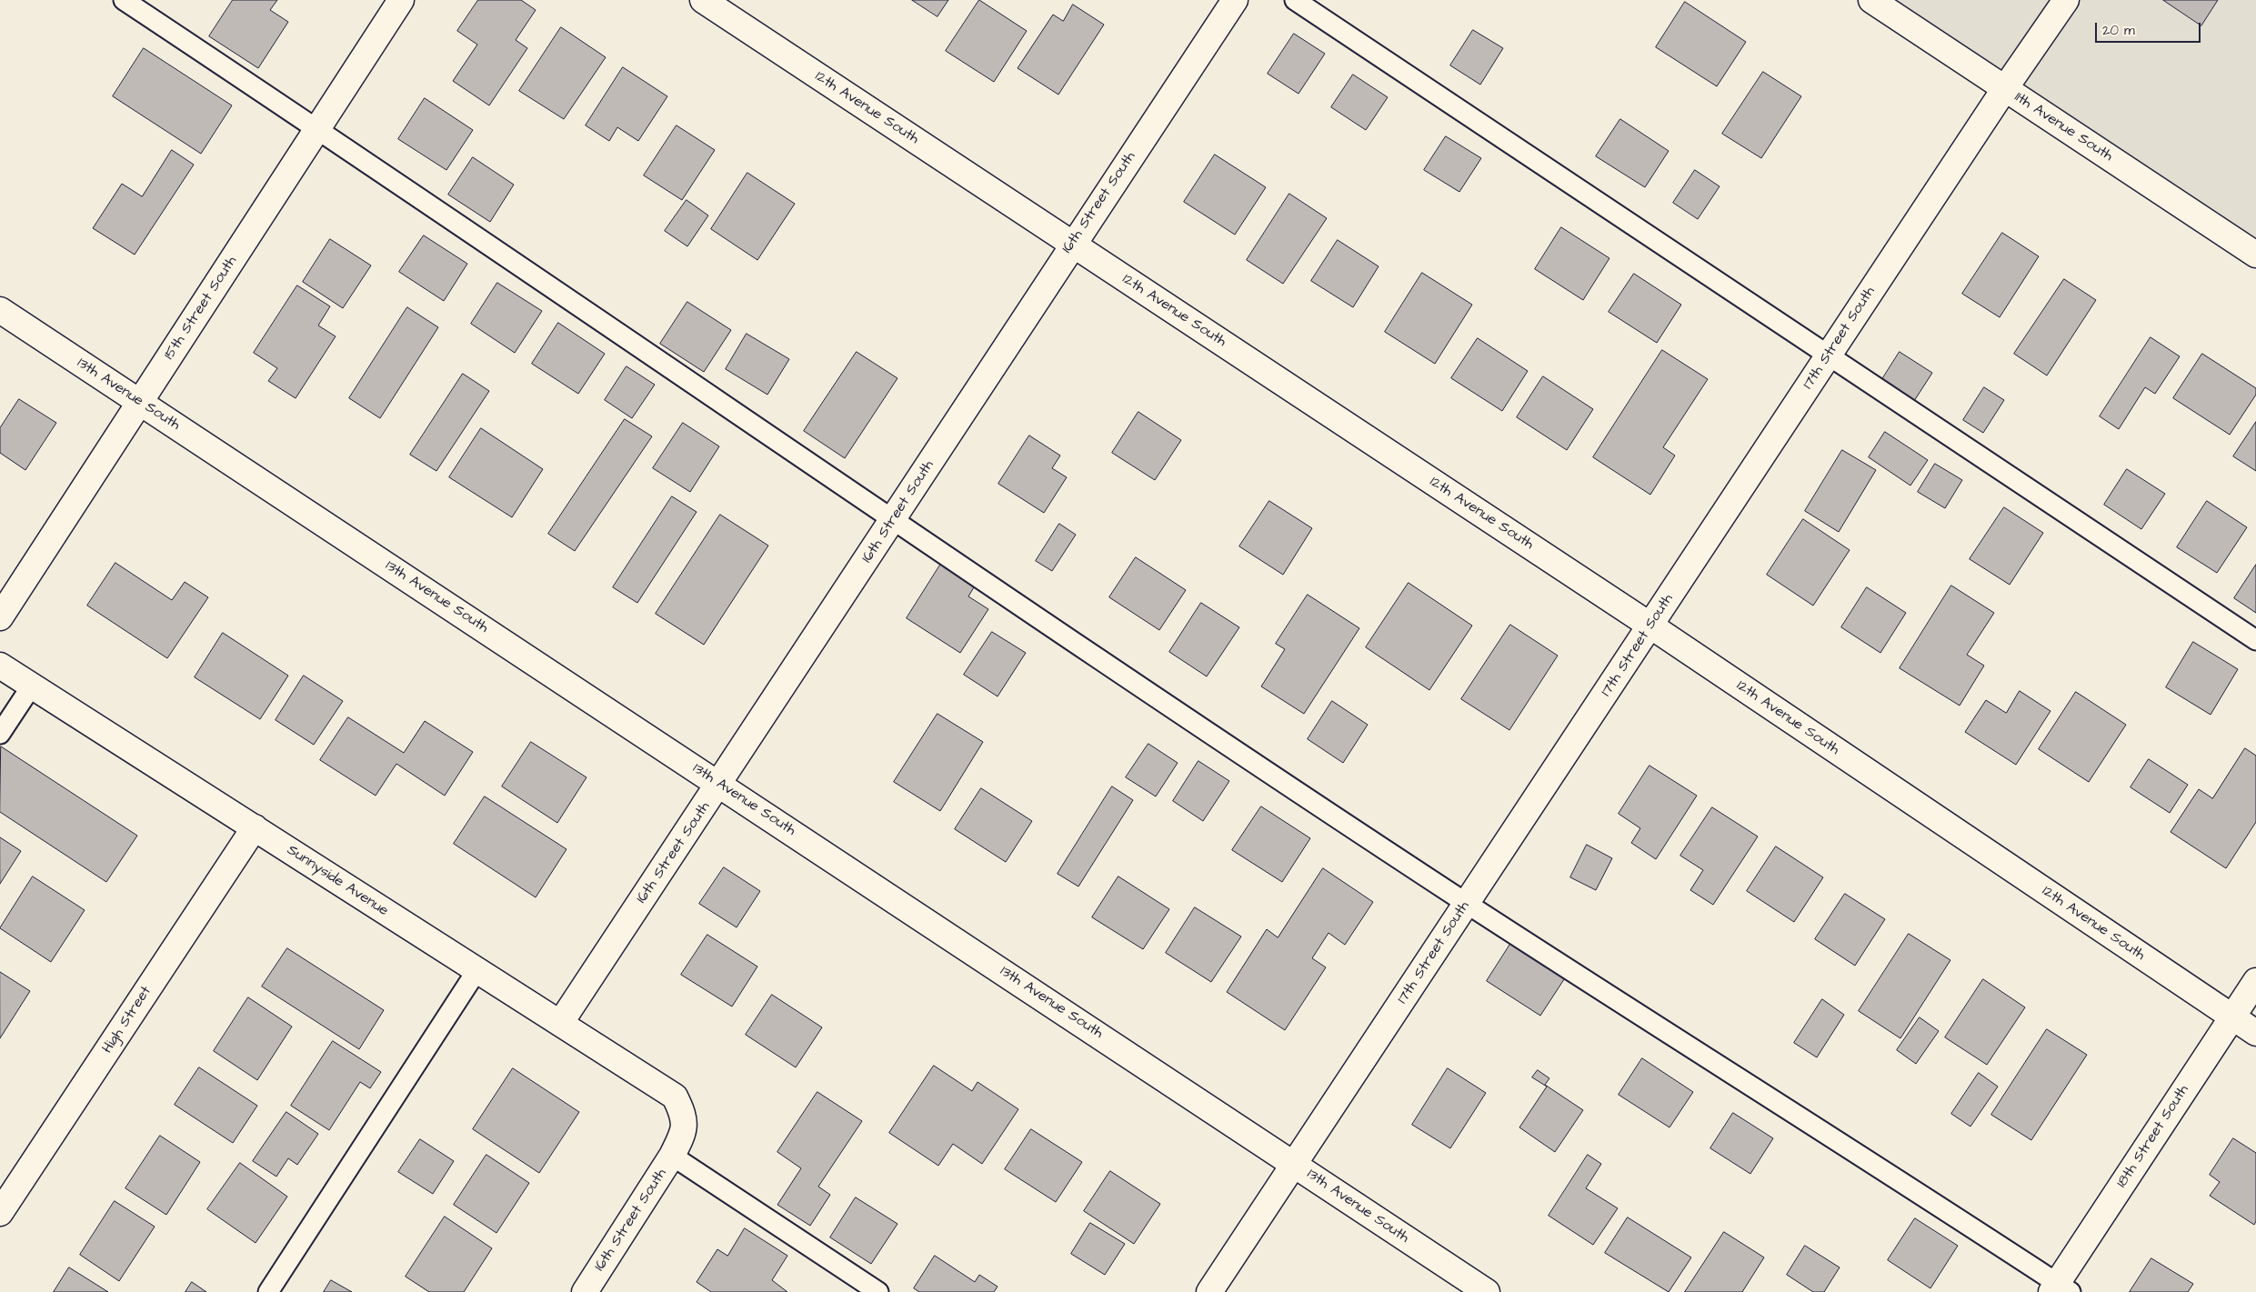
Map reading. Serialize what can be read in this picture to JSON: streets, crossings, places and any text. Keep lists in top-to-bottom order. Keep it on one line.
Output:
{"streets":{"street":["12th Avenue South","11th Avenue South","16th Street South","15th Street South","17th Street South","13th Avenue South","Sunnyside Avenue","High Street","18th Street South"]},"crossings":[["12th Avenue South","16th Street South"],["12th Avenue South","17th Street South"],["12th Avenue South","18th Street South"],["11th Avenue South","17th Street South"],["16th Street South","13th Avenue South"],["16th Street South","Sunnyside Avenue"],["15th Street South","13th Avenue South"],["17th Street South","13th Avenue South"],["Sunnyside Avenue","High Street"]],"scale_bar":"20 m"}
